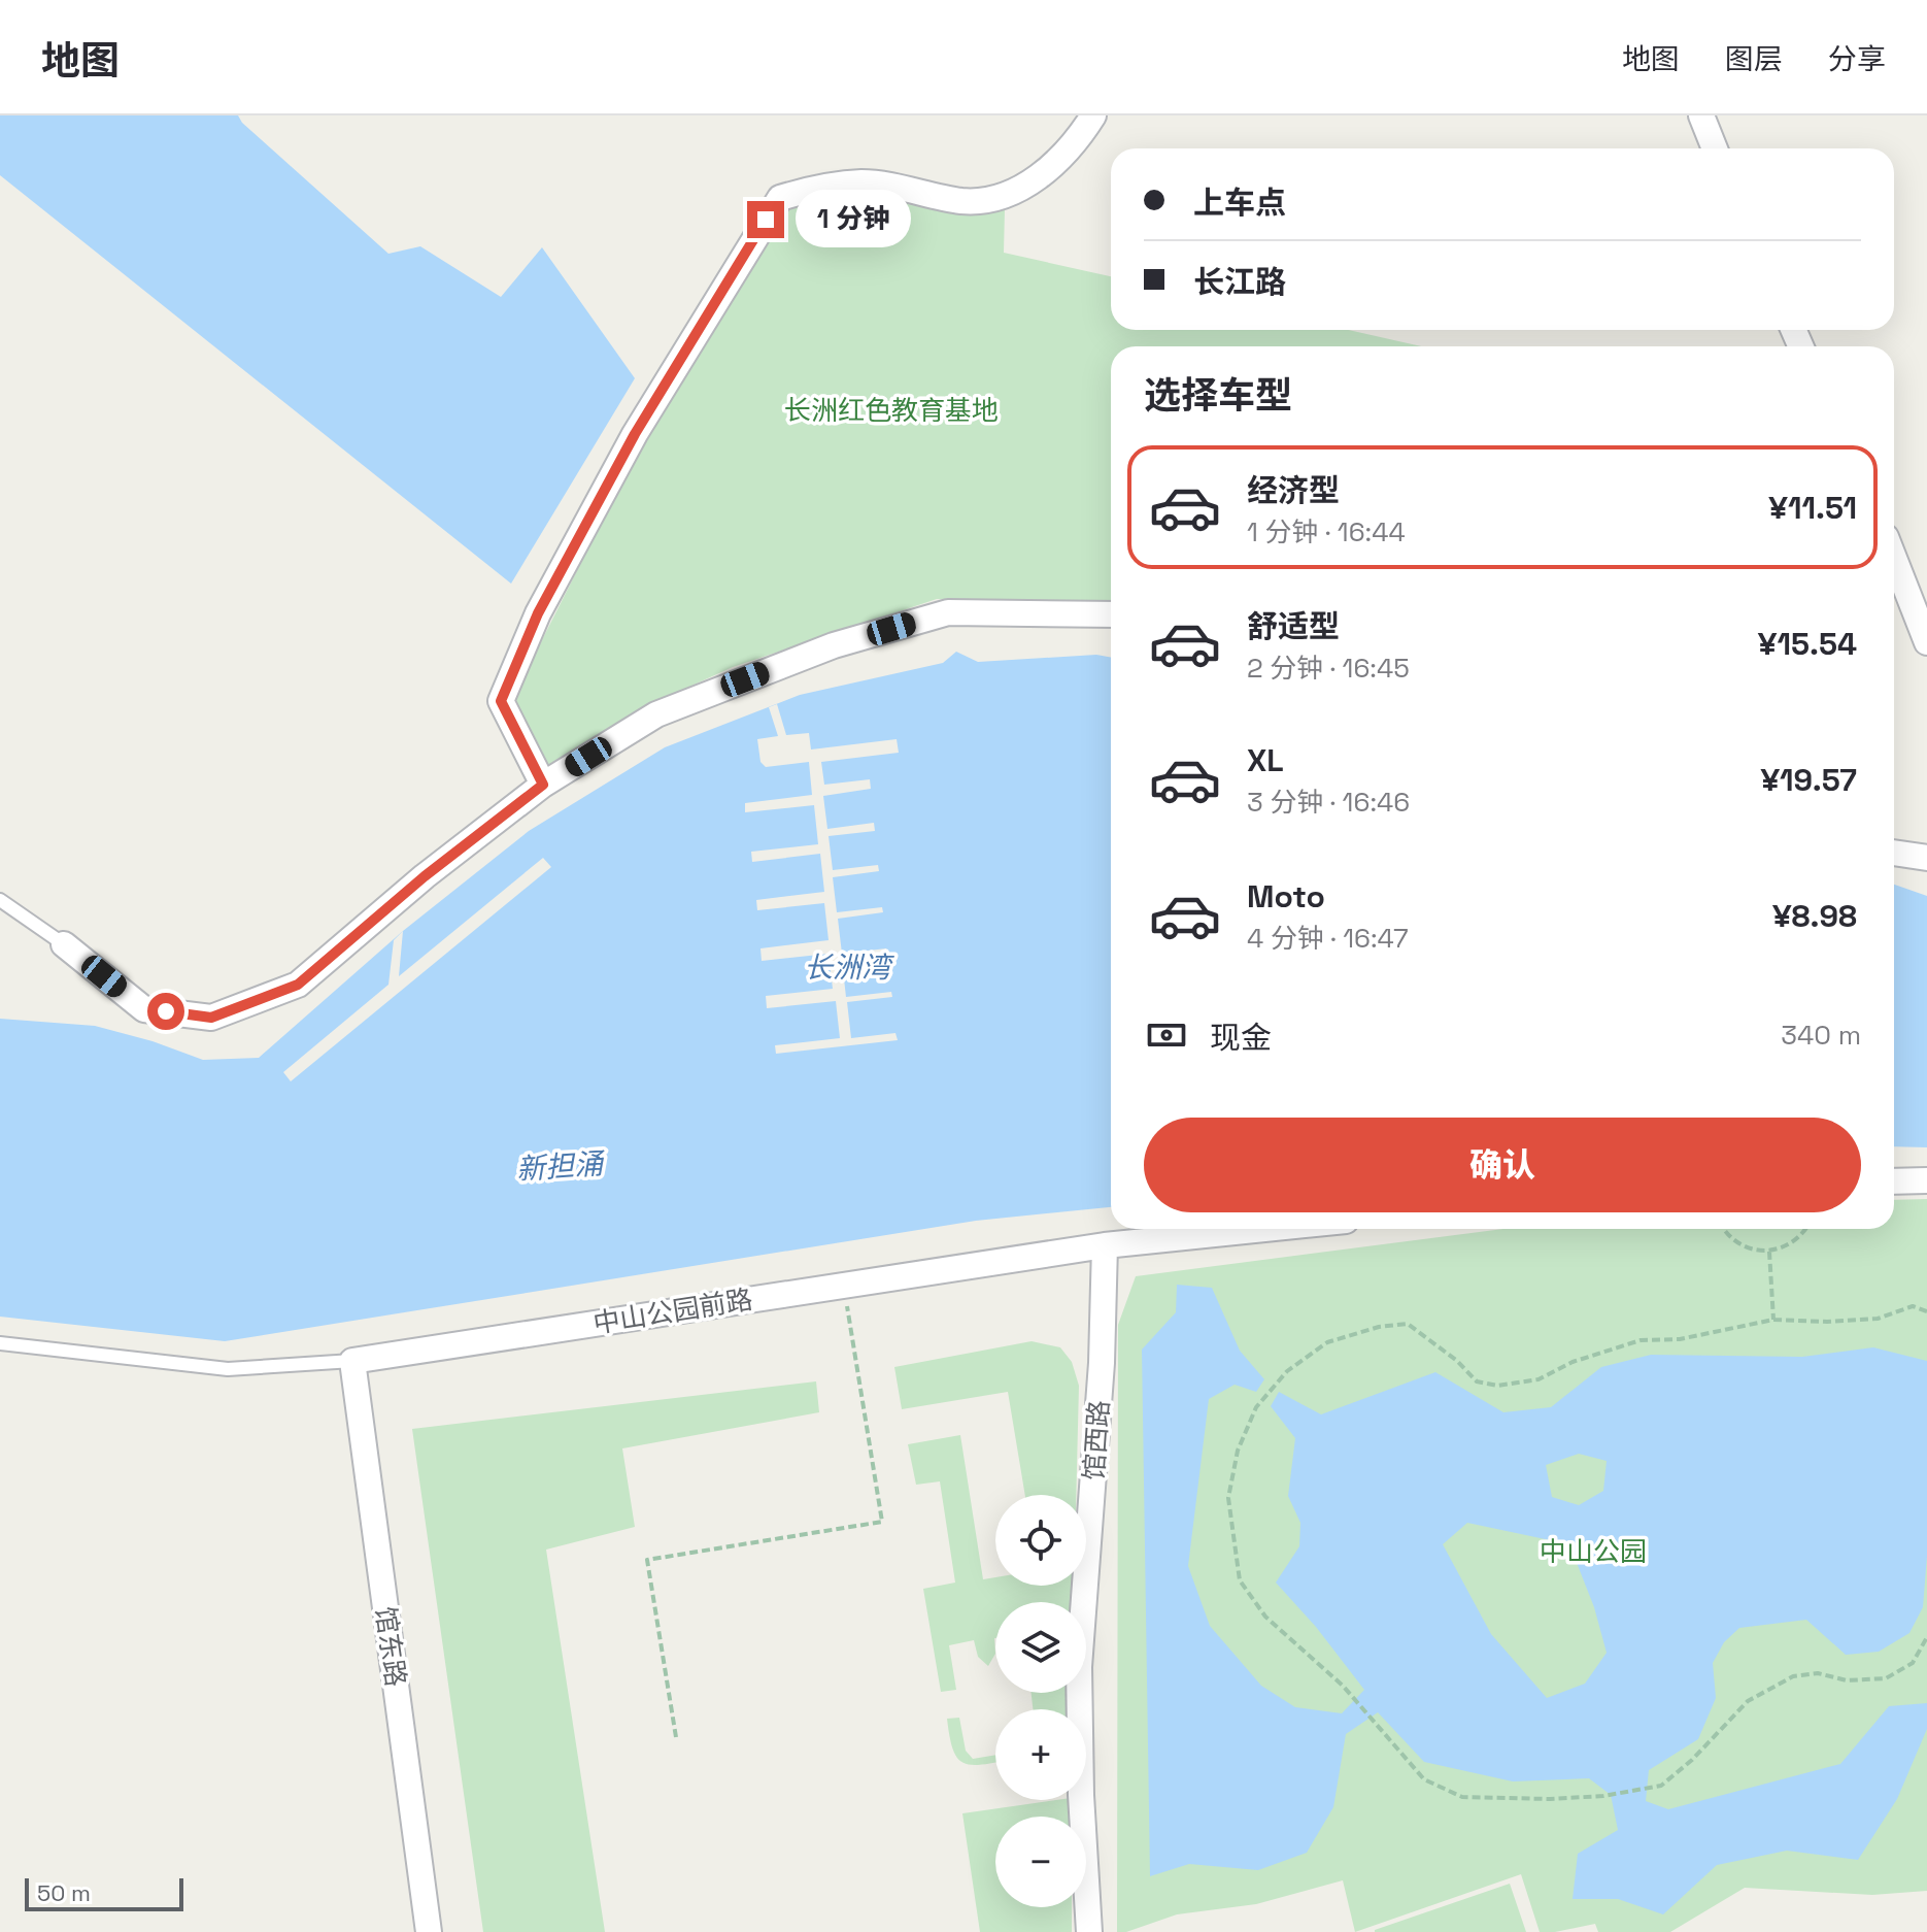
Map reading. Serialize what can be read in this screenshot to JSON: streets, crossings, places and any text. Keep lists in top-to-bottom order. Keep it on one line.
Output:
{"streets":{"street":["中山公园前路","馆西路","馆东路"]},"crossings":[["中山公园前路","馆西路"],["中山公园前路","馆东路"]],"water":["长洲湾","新担涌"],"parks":["长洲红色教育基地","中山公园"],"scale_bar":"50 m","page":{"header":"地图","nav":["地图","图层","分享"],"banner":["上车点","长江路"],"bubble":"1 分钟","heading":"选择车型","list":[{"name":"经济型","note":"1 分钟 · 16:44","value":"¥11.51"},{"name":"舒适型","note":"2 分钟 · 16:45","value":"¥15.54"},{"name":"XL","note":"3 分钟 · 16:46","value":"¥19.57"},{"name":"Moto","note":"4 分钟 · 16:47","value":"¥8.98"}],"pay":["现金","340 m"],"buttons":"确认","map_buttons":["+","−"],"scale":"50 m"}}
